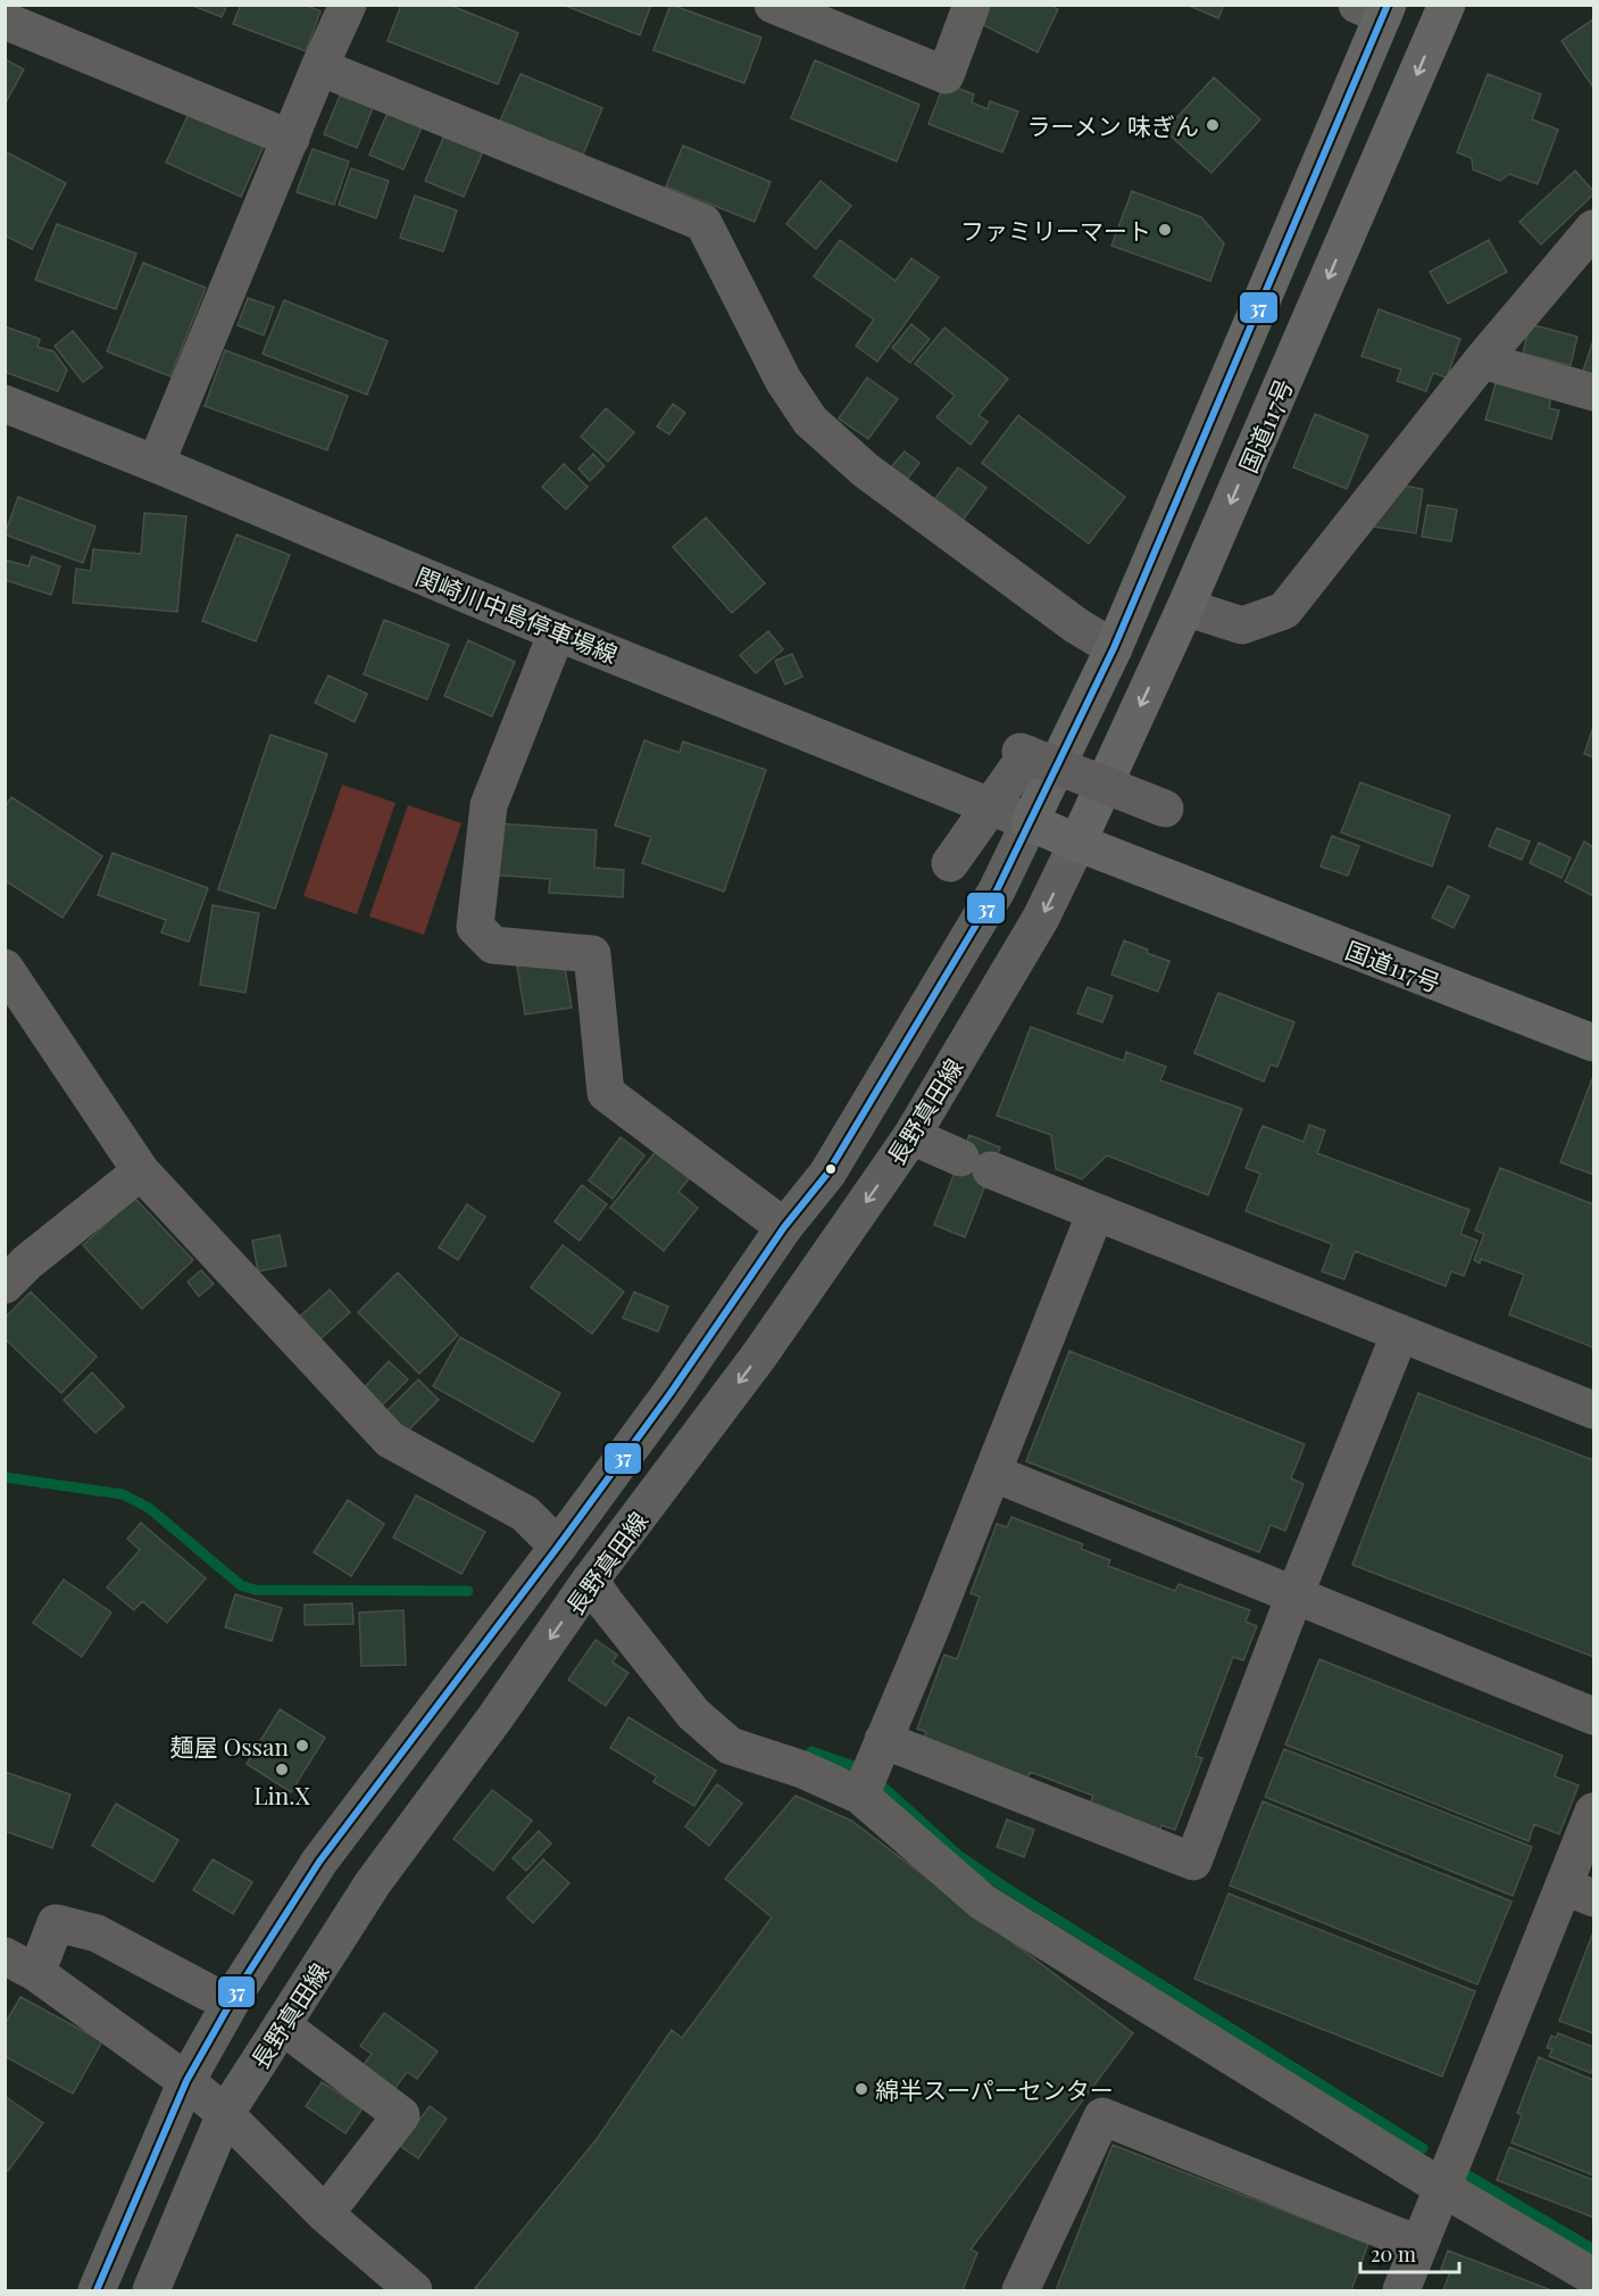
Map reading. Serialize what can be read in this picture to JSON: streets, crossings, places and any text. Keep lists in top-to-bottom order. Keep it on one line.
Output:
{"streets":{"highway":["国道117号"],"main road":["関崎川中島停車場線","長野真田線"]},"crossings":[["国道117号","関崎川中島停車場線"],["国道117号","長野真田線"],["関崎川中島停車場線","長野真田線"]],"places":["ラーメン 味ぎん","ファミリーマート","麺屋 Ossan","Lin.X","綿半スーパーセンター"],"lines":["transit line 37"],"scale_bar":"20 m"}
